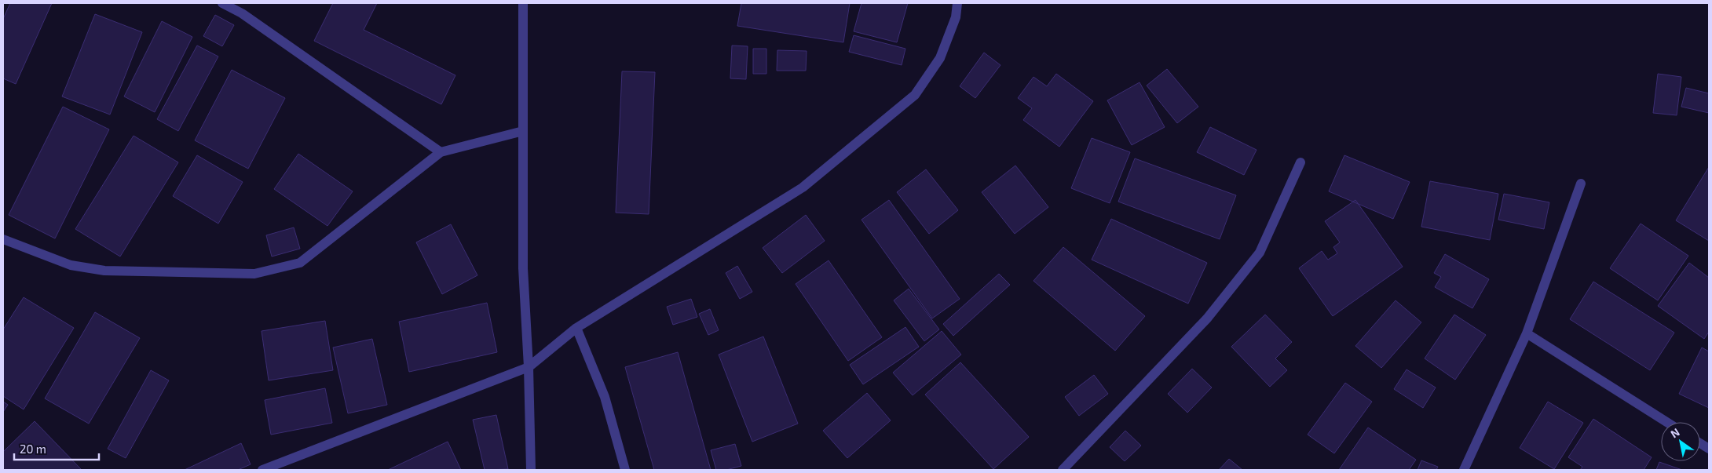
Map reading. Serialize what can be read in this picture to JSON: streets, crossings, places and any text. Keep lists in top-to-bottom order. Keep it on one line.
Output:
{"scale_bar":"20 m","north":"top left"}
